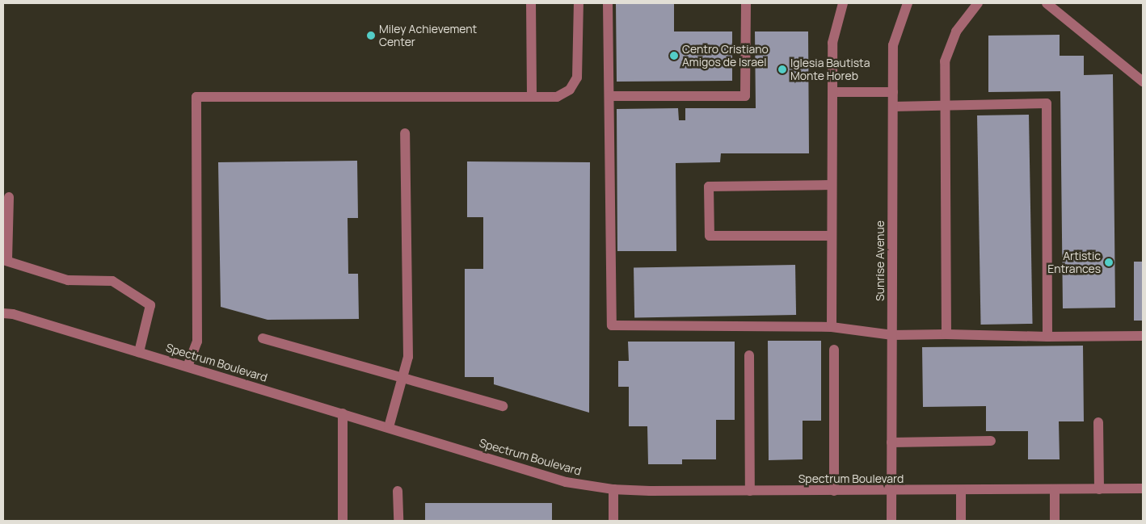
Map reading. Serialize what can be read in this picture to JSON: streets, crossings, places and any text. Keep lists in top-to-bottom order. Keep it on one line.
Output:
{"streets":{"street":["Sunrise Avenue","Spectrum Boulevard"]},"crossings":[["Sunrise Avenue","Spectrum Boulevard"]],"places":["Miley Achievement Center","Centro Cristiano Amigos de Israel","Iglesia Bautista Monte Horeb","Artistic Entrances"]}
